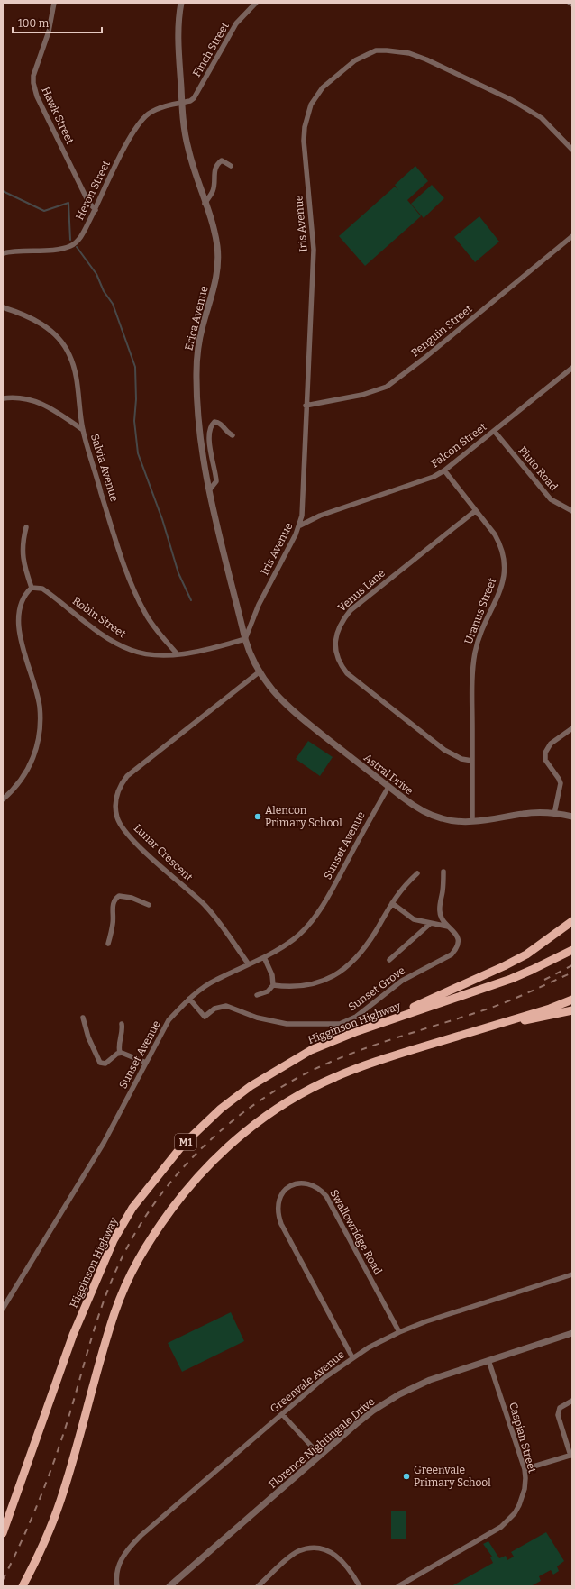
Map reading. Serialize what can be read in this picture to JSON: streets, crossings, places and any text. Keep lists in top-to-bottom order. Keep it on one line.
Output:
{"streets":{"highway":["Higginson Highway","M1"],"street":["Finch Street","Hawk Street","Heron Street","Iris Avenue","Erica Avenue","Penguin Street","Falcon Street","Salvia Avenue","Pluto Road","Venus Lane","Uranus Street","Robin Street","Astral Drive","Sunset Avenue","Lunar Crescent","Sunset Grove","Swallowridge Road","Greenvale Avenue","Caspian Street","Florence Nightingale Drive"]},"crossings":[["Finch Street","Heron Street"],["Finch Street","Erica Avenue"],["Hawk Street","Heron Street"],["Heron Street","Erica Avenue"],["Iris Avenue","Erica Avenue"],["Iris Avenue","Penguin Street"],["Iris Avenue","Falcon Street"],["Iris Avenue","Robin Street"],["Iris Avenue","Astral Drive"],["Erica Avenue","Robin Street"],["Erica Avenue","Astral Drive"],["Falcon Street","Pluto Road"],["Falcon Street","Uranus Street"],["Salvia Avenue","Robin Street"],["Venus Lane","Uranus Street"],["Uranus Street","Astral Drive"],["Robin Street","Astral Drive"],["Astral Drive","Sunset Avenue"],["Astral Drive","Lunar Crescent"],["Sunset Avenue","Lunar Crescent"],["Sunset Avenue","Sunset Grove"],["Swallowridge Road","Greenvale Avenue"],["Caspian Street","Florence Nightingale Drive"]],"places":["Alencon Primary School","Greenvale Primary School"],"scale_bar":"100 m"}
